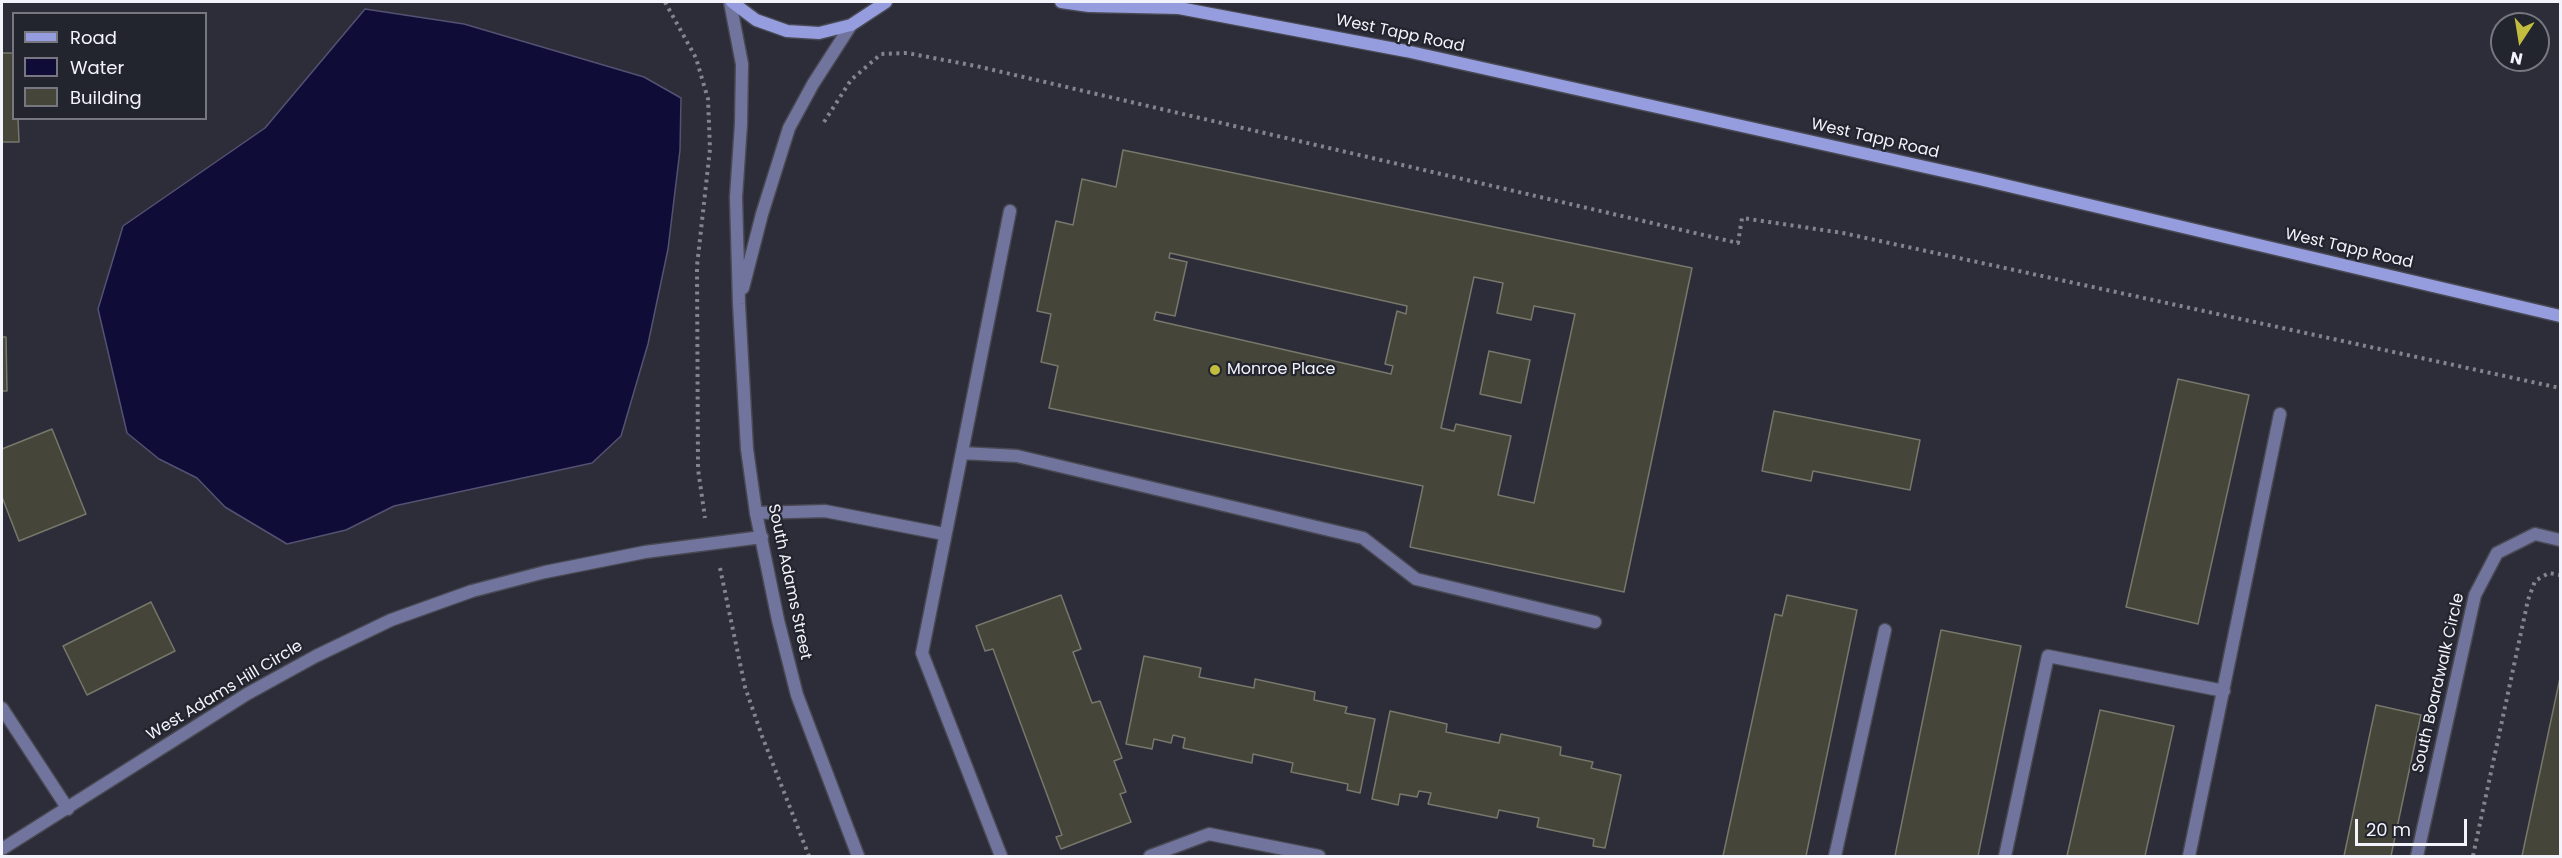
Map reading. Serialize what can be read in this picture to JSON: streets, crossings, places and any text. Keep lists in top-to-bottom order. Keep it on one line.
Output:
{"streets":{"main road":["West Tapp Road"],"street":["South Adams Street","South Boardwalk Circle","West Adams Hill Circle"]},"crossings":[["South Adams Street","West Adams Hill Circle"]],"places":["Monroe Place"],"legend":["Road","Water","Building"],"scale_bar":"20 m","north":"bottom"}
